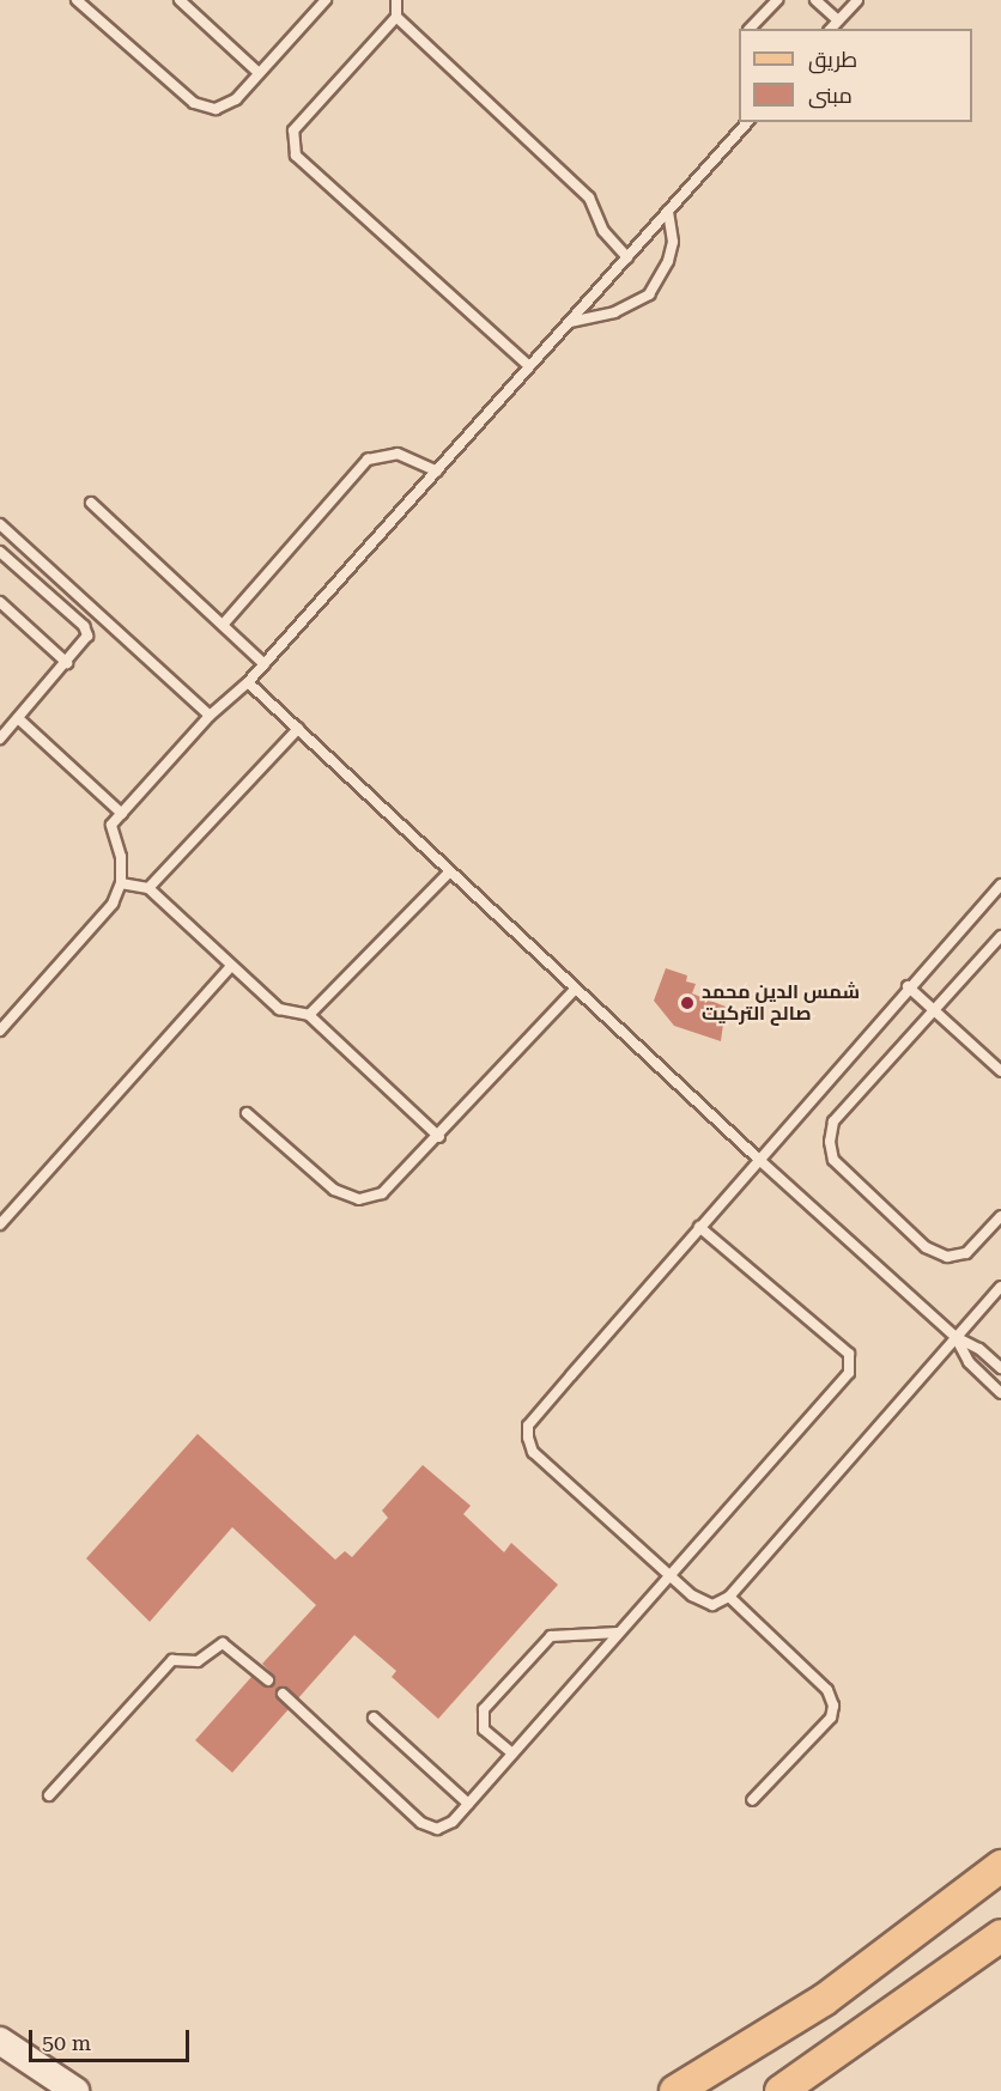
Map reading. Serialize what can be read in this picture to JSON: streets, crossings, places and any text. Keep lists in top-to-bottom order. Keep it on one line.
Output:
{"places":["شمس الدين محمد صالح التركيت"],"legend":["طريق","مبنى"],"scale_bar":"50 m"}
